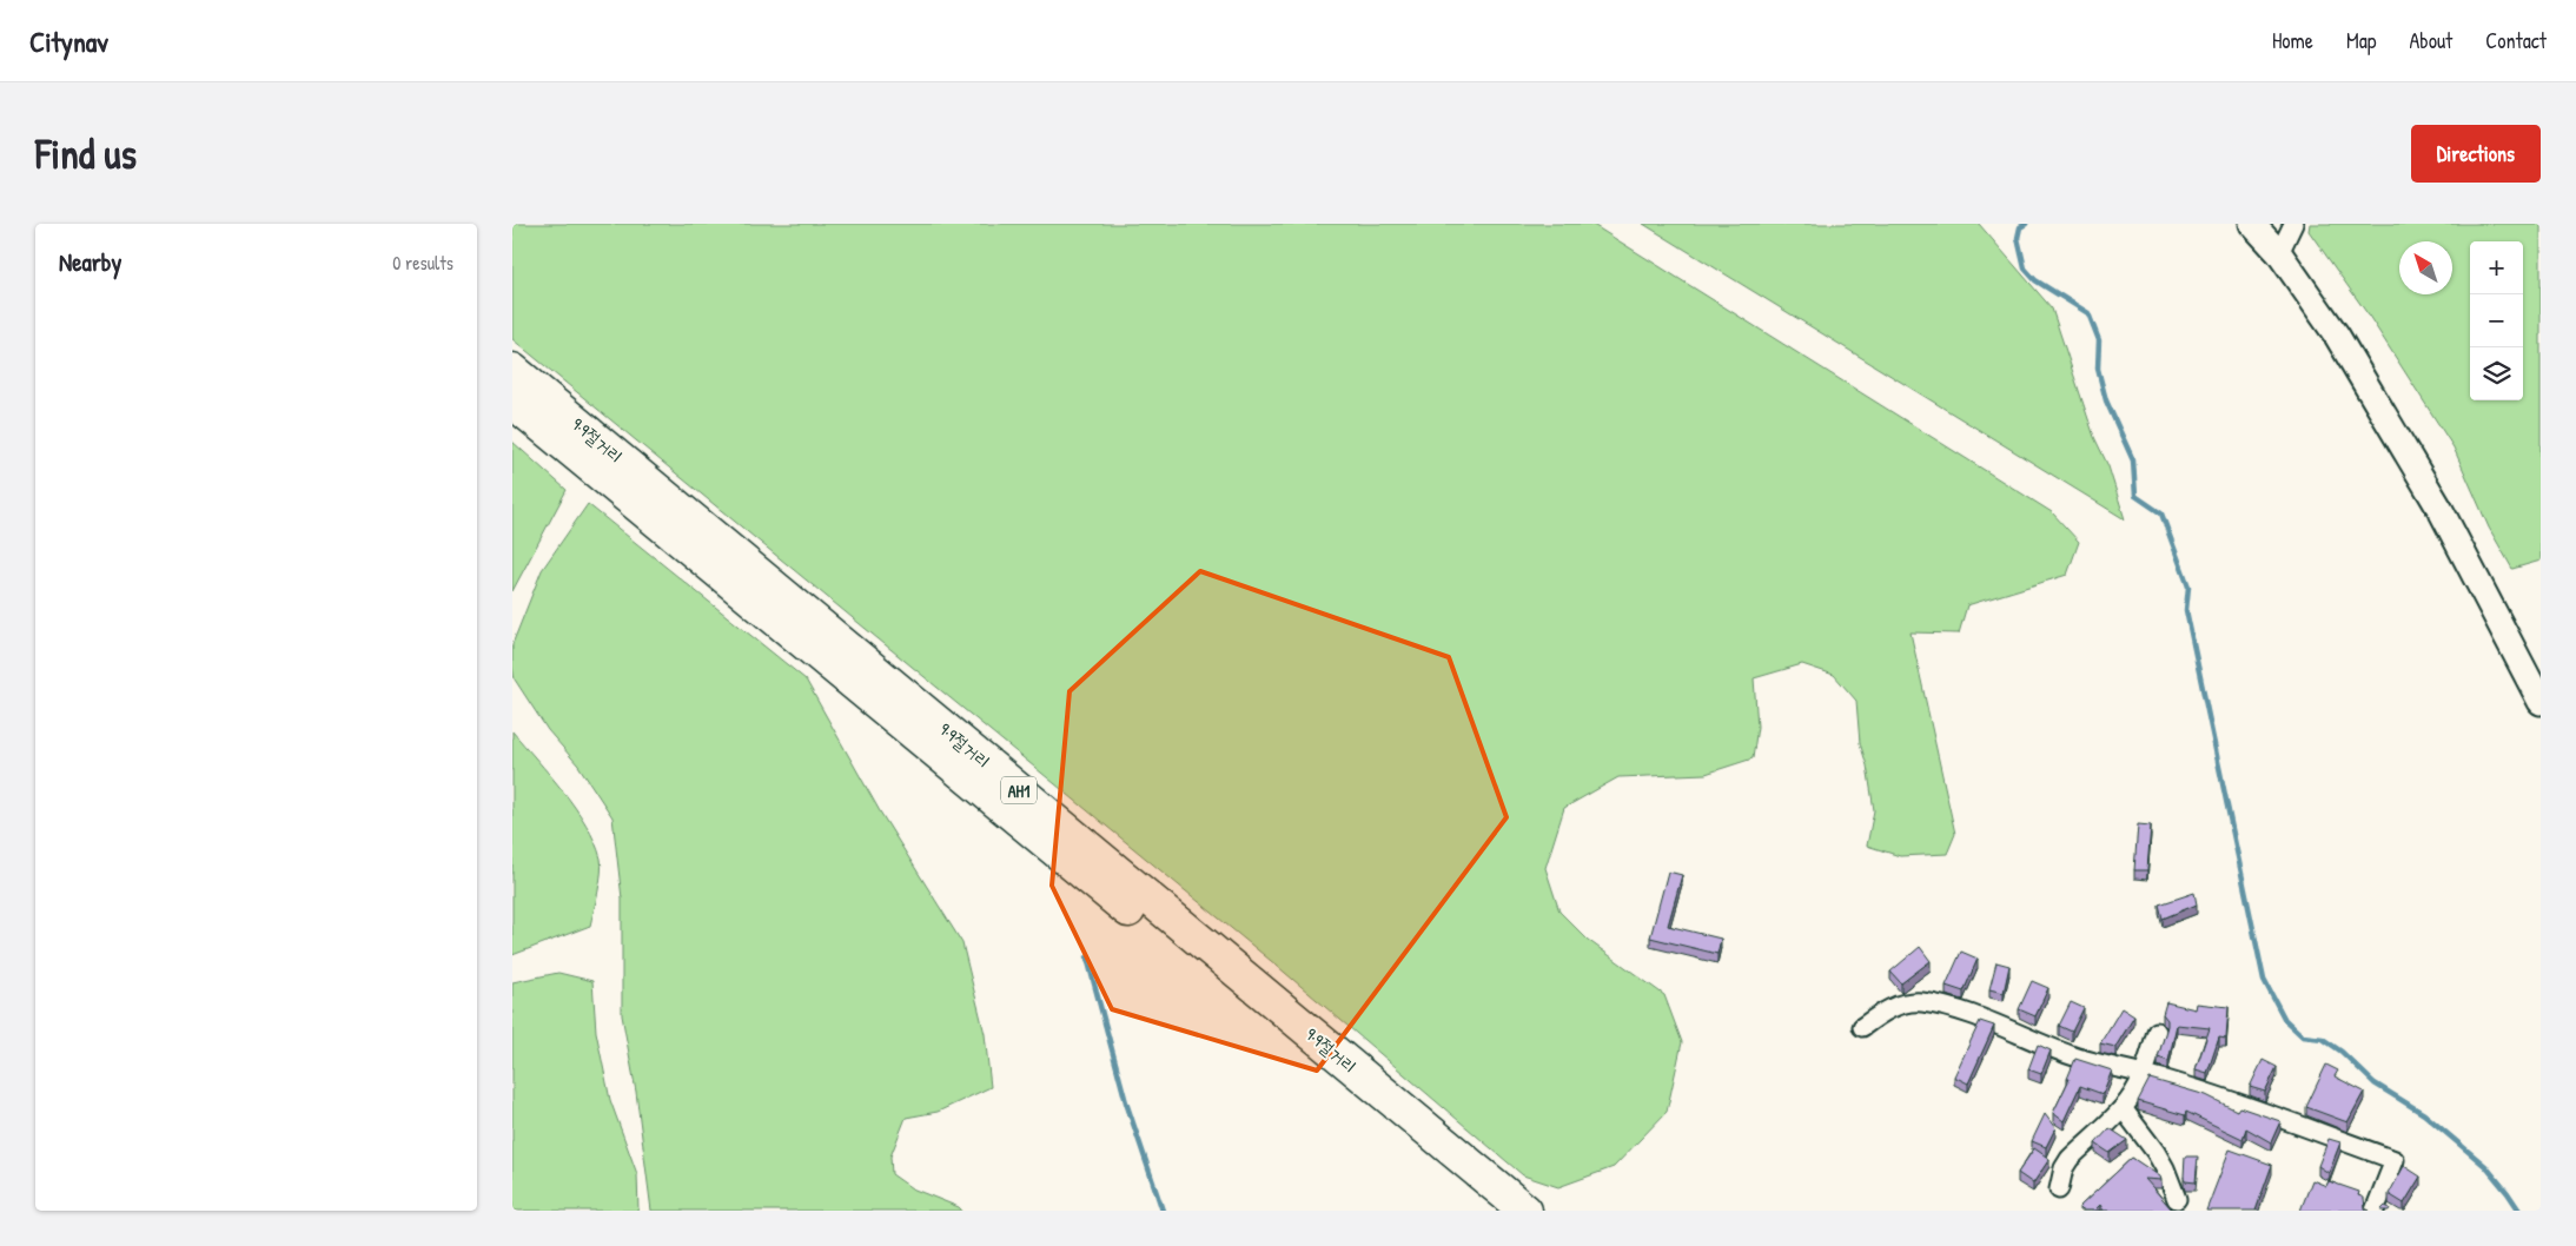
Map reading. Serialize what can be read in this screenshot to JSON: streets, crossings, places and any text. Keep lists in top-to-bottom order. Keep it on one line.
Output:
{"streets":{"highway":["9·9절거리","AH1"]},"north":"top left","page":{"header":"Citynav","nav":["Home","Map","About","Contact"],"buttons":"Directions","title":"Find us","heading":["Nearby","0 results"],"map_buttons":["+","−"]}}
